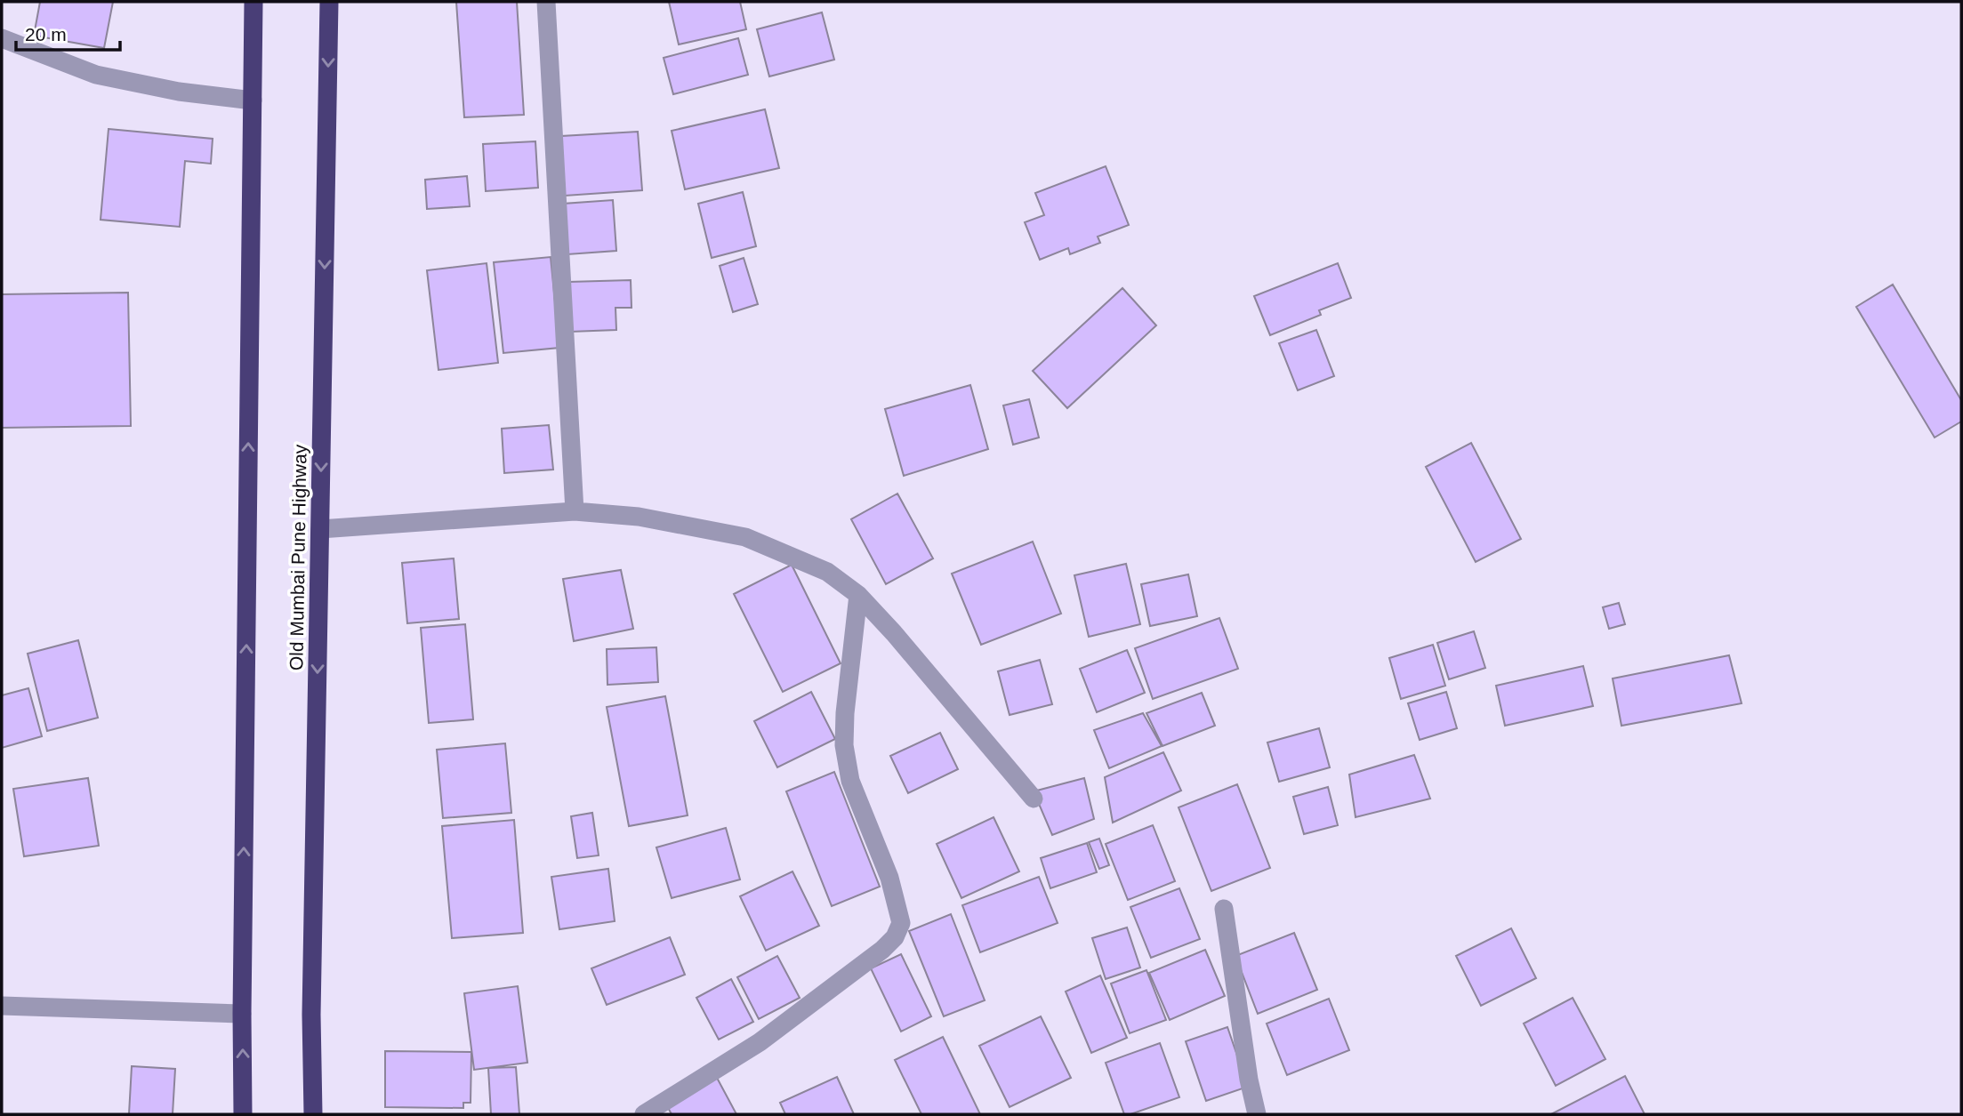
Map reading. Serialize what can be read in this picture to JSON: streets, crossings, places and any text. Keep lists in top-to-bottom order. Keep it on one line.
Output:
{"streets":{"highway":["Old Mumbai Pune Highway"]},"scale_bar":"20 m"}
